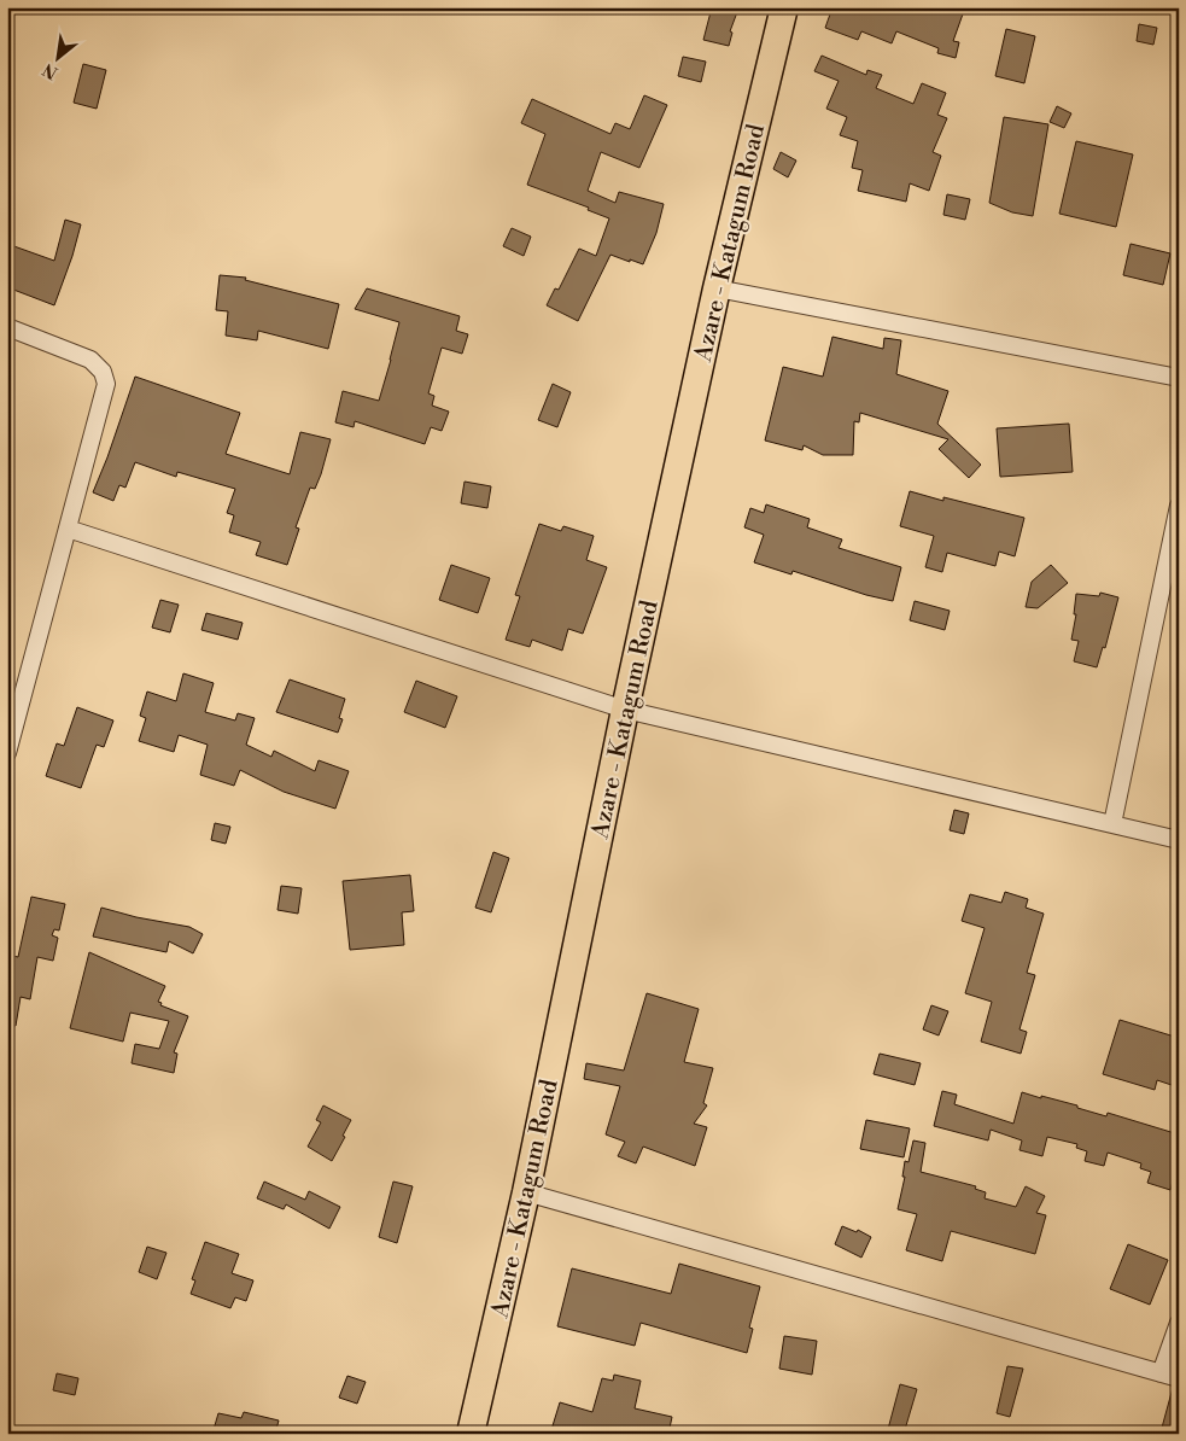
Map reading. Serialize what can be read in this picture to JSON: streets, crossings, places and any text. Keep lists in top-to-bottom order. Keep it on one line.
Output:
{"streets":{"main road":["Azare - Katagum Road"]},"north":"bottom left"}
